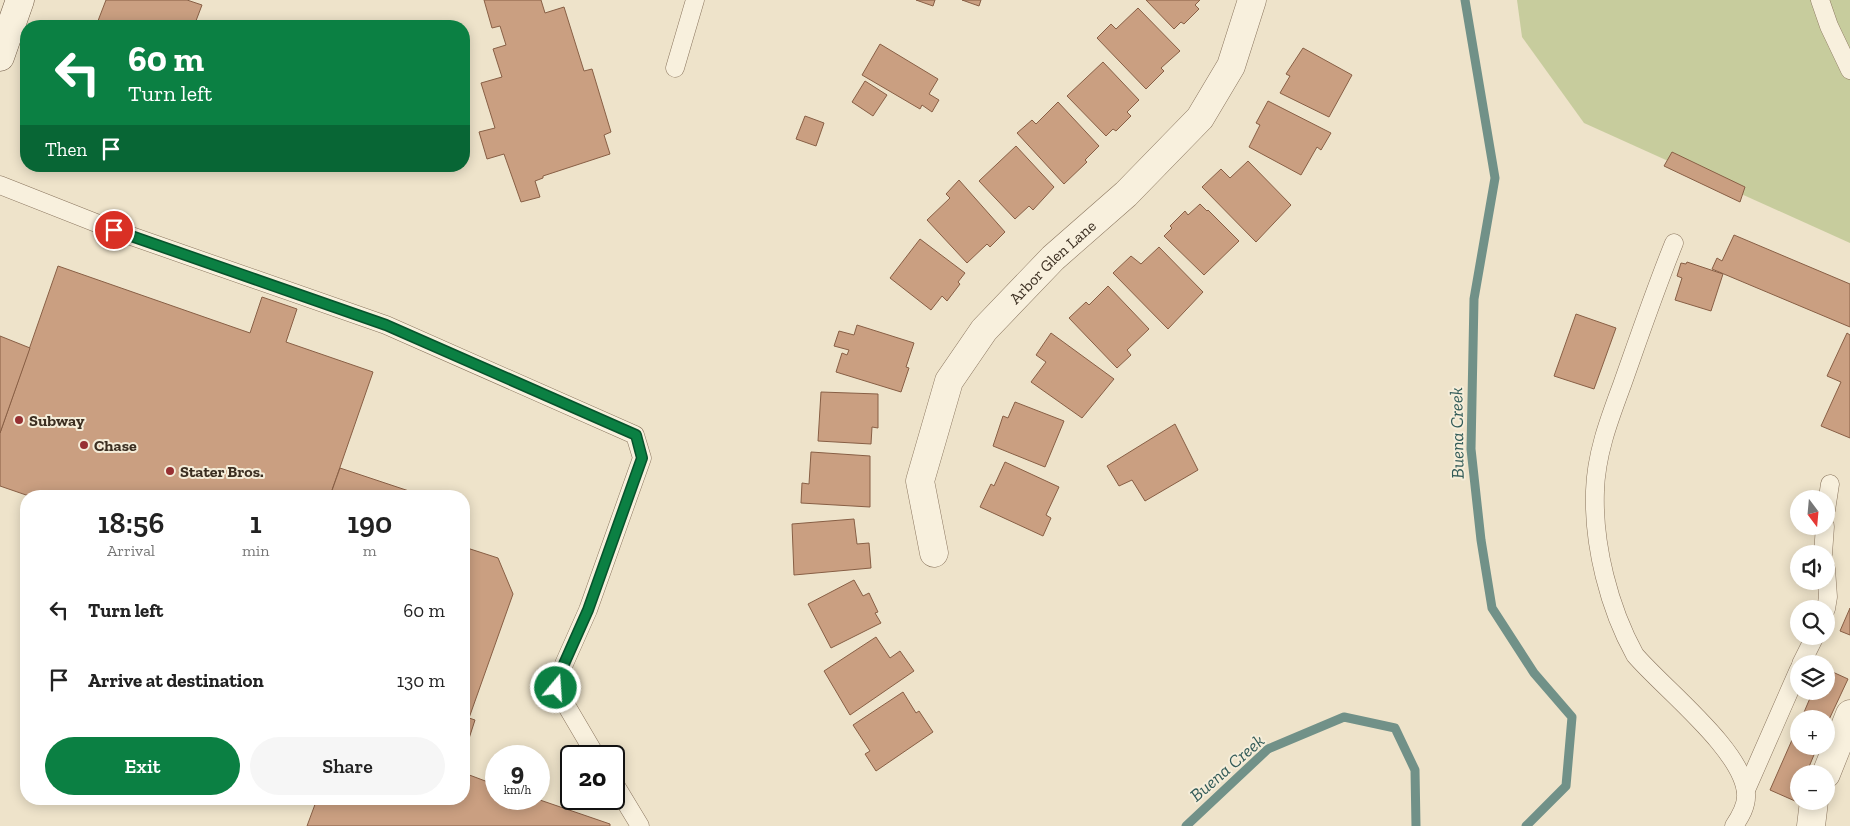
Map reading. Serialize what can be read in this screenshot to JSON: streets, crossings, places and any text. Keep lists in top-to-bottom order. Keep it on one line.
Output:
{"streets":{"street":["Arbor Glen Lane"]},"water":["Buena Creek"],"places":["Subway","Chase","Stater Bros."],"north":"bottom","page":{"turn":["60 m","Turn left"],"then":"Then","map_buttons":["+","−"],"eta":["18:56","Arrival","1","min","190","m"],"list":[{"name":"Turn left","value":"60 m"},{"name":"Arrive at destination","value":"130 m"}],"buttons":["Exit","Share"],"speed":"9 km/h","limit":"20"}}
